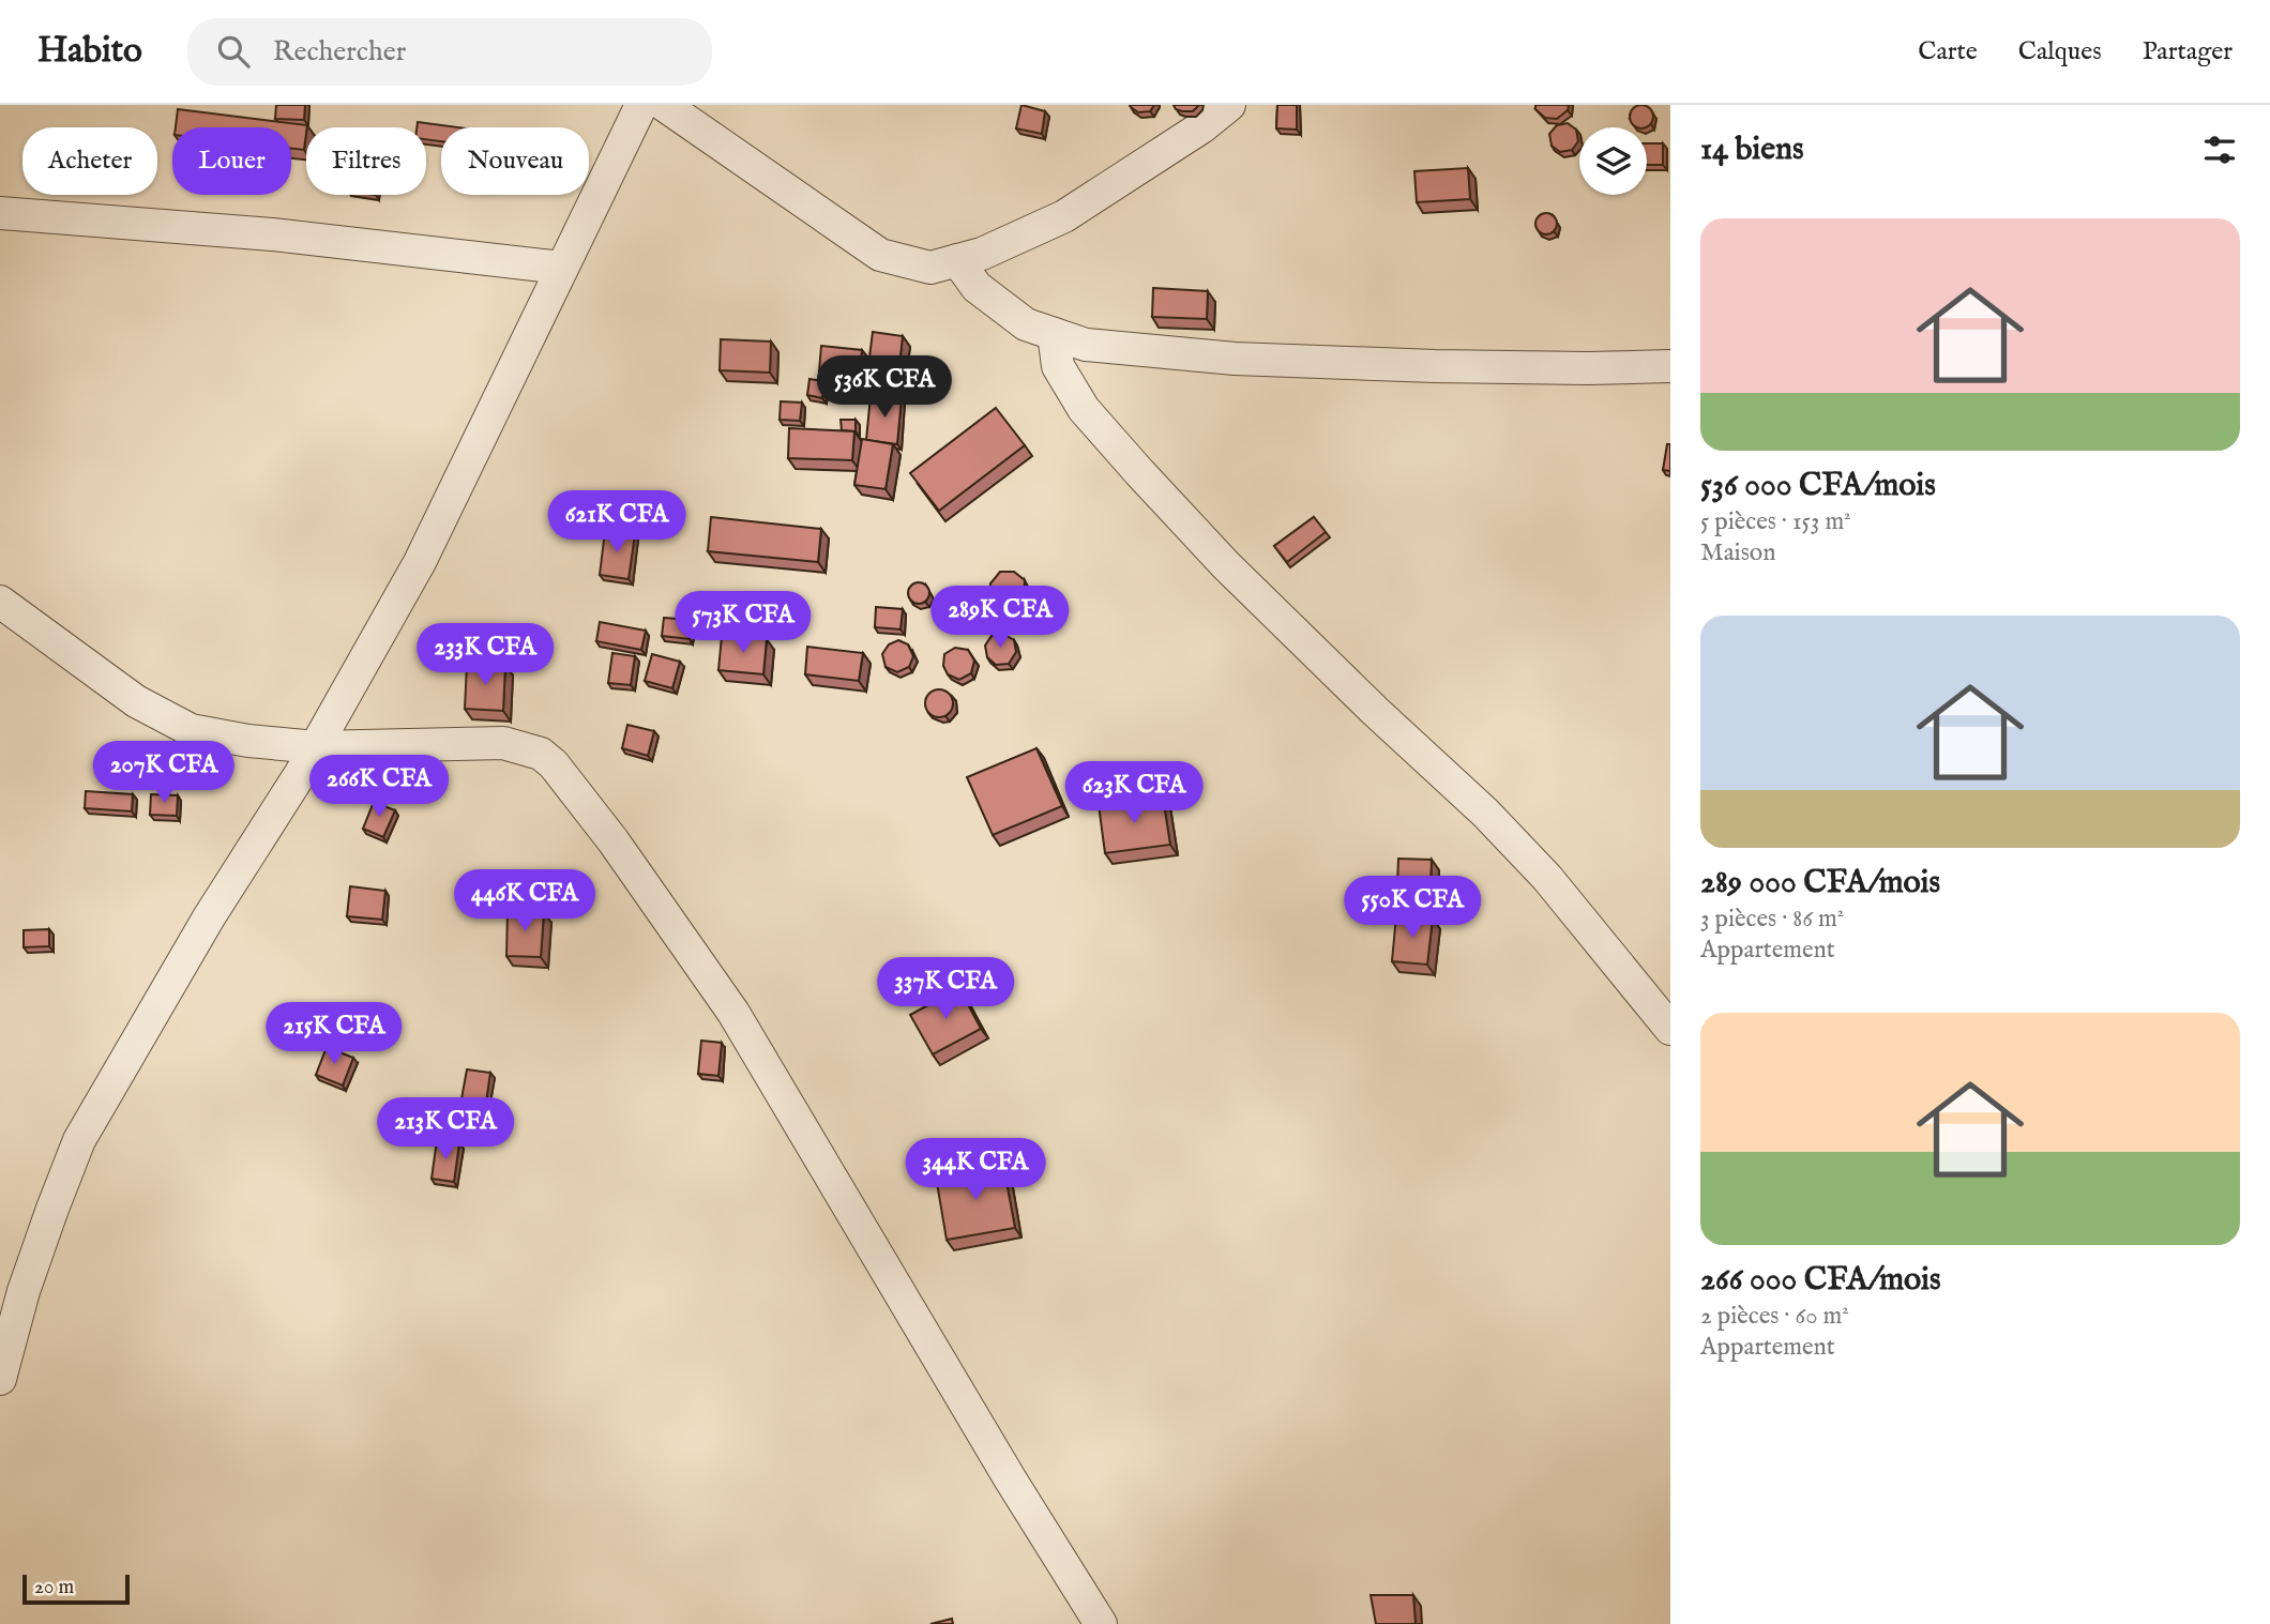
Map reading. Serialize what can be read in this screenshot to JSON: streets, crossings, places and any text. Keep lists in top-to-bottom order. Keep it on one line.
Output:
{"scale_bar":"20 m","page":{"header":"Habito","search":"Rechercher","nav":["Carte","Calques","Partager"],"heading":"14 biens","chip":["Acheter","Louer","Filtres","Nouveau"],"list":[{"name":"536 000 CFA/mois","note":"5 pièces · 153 m² · Maison"},{"name":"289 000 CFA/mois","note":"3 pièces · 86 m² · Appartement"},{"name":"266 000 CFA/mois","note":"2 pièces · 60 m² · Appartement"}],"price":["536K CFA","621K CFA","289K CFA","573K CFA","233K CFA","207K CFA","266K CFA","623K CFA","446K CFA","550K CFA","337K CFA","215K CFA","213K CFA","344K CFA"],"scale":"20 m"}}
